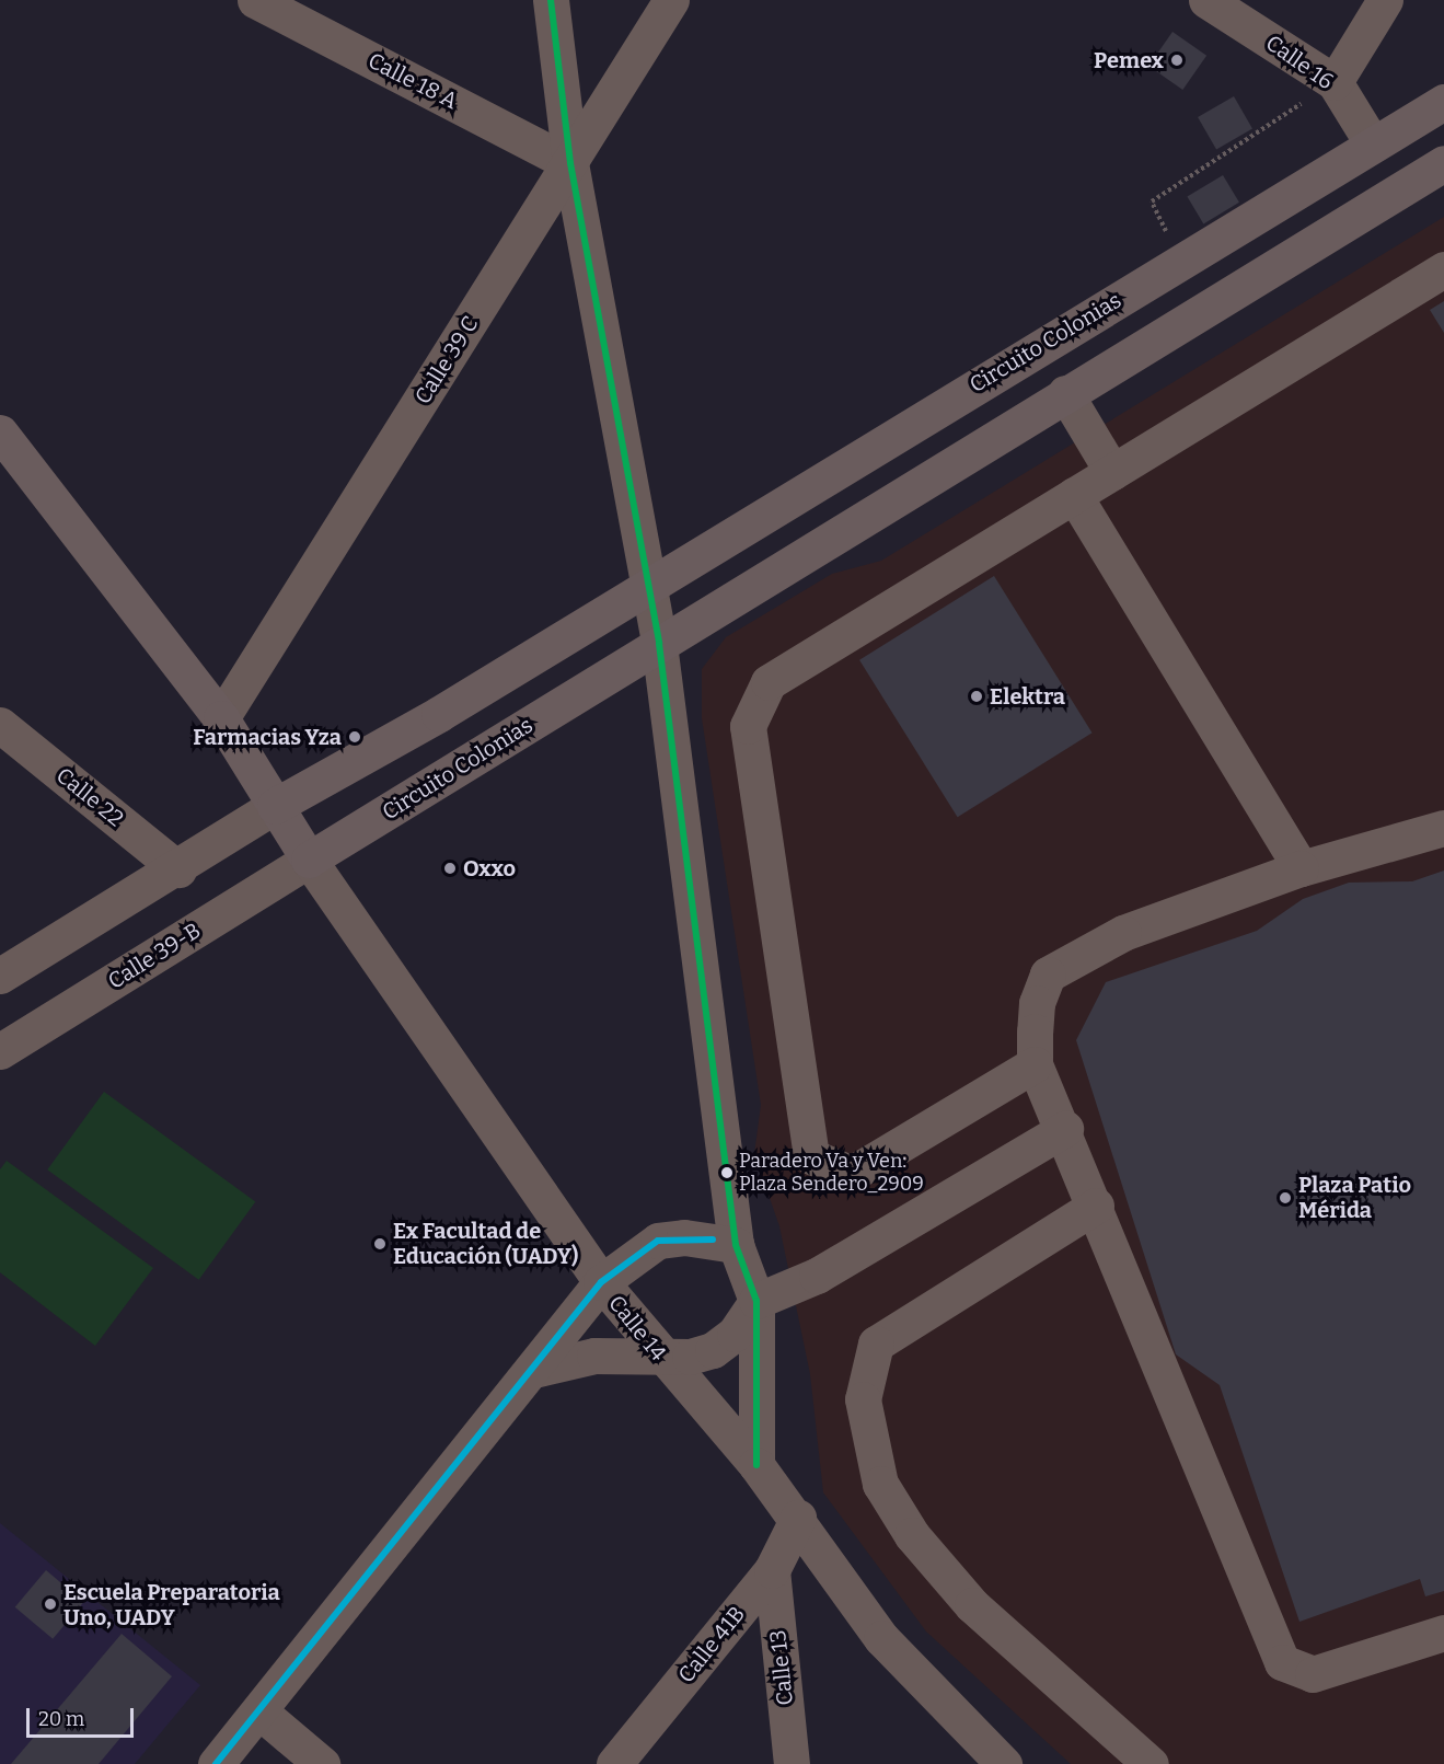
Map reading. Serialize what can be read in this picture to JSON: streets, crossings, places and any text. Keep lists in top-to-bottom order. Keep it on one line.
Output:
{"streets":{"main road":["Circuito Colonias"],"street":["Calle 16","Calle 18 A","Calle 39 C","Calle 22","Calle 39-B","Calle 14","Calle 41B","Calle 13"]},"crossings":[["Calle 16","Circuito Colonias"],["Calle 18 A","Calle 39 C"],["Circuito Colonias","Calle 39-B"],["Circuito Colonias","Calle 14"],["Calle 39-B","Calle 14"],["Calle 14","Calle 41B"],["Calle 41B","Calle 13"]],"places":["Pemex","Elektra","Farmacias Yza","Oxxo","Paradero Va y Ven: Plaza Sendero_2909","Plaza Patio Mérida","Ex Facultad de Educación (UADY)","Escuela Preparatoria Uno, UADY"],"scale_bar":"20 m"}
